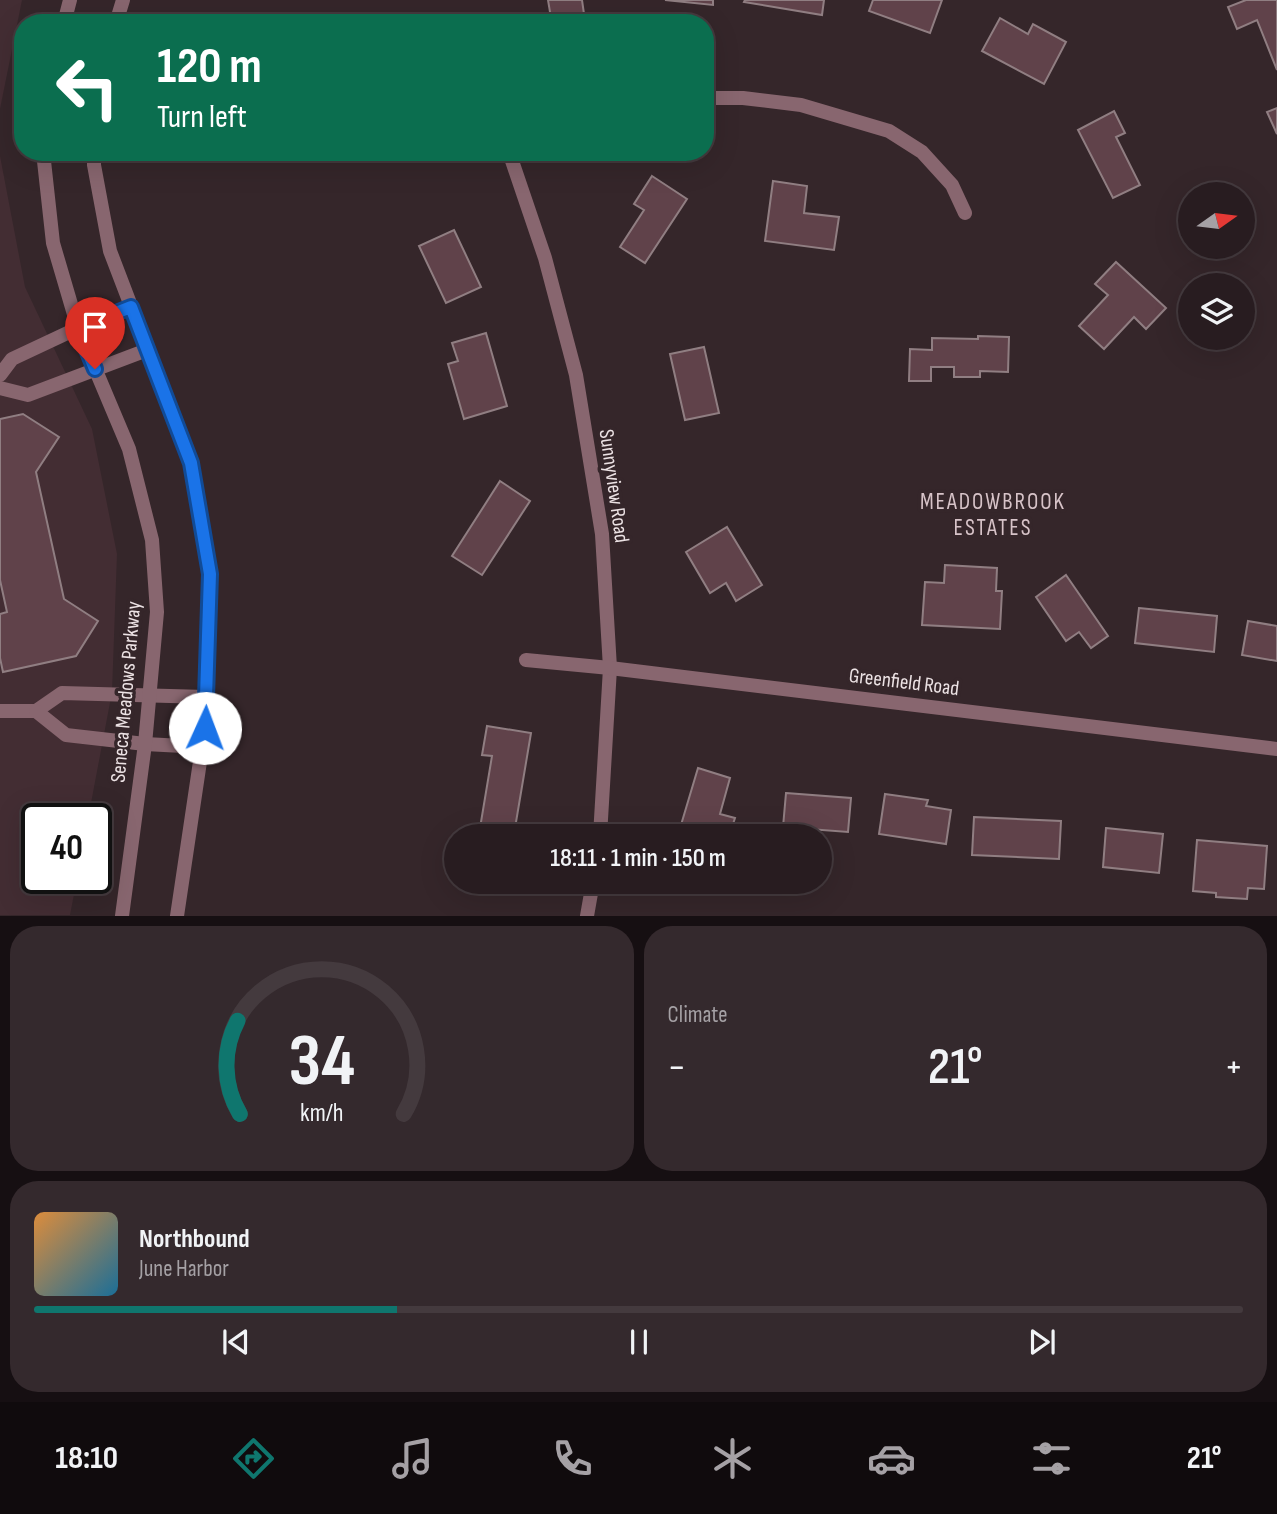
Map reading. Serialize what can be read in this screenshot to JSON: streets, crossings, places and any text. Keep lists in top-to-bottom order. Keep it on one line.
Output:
{"streets":{"street":["Sunnyview Road","Greenfield Road","Seneca Meadows Parkway"]},"crossings":[["Sunnyview Road","Greenfield Road"]],"districts":["MEADOWBROOK ESTATES"],"north":"right","page":{"turn":["120 m","Turn left"],"limit":"40","trip":"18:11 · 1 min · 150 m","tile":"Climate","heat":["−","21°","+"],"song":["Northbound","June Harbor"],"tabs":["18:10","21°"],"gauge":["34","km/h"]}}
